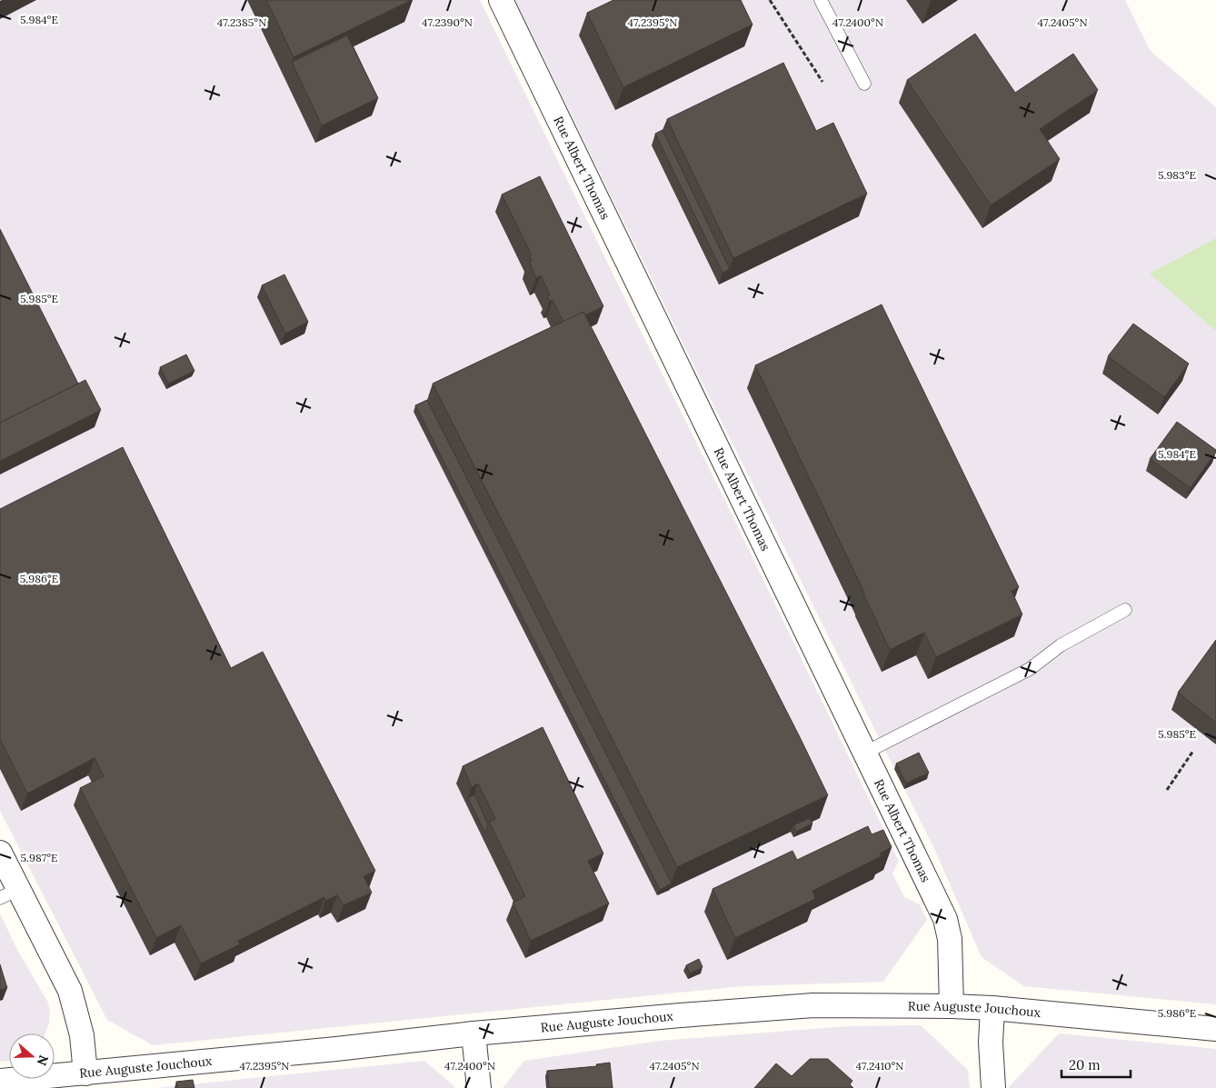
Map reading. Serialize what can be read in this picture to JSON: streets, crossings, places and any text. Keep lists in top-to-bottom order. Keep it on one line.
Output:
{"streets":{"street":["Rue Albert Thomas","Rue Auguste Jouchoux"]},"crossings":[["Rue Albert Thomas","Rue Auguste Jouchoux"]],"scale_bar":"20 m","north":"right","coordinates":["5.984°E","47.2385°N","47.2390°N","47.2395°N","47.2400°N","47.2405°N","5.983°E","5.985°E","5.986°E","5.987°E","47.2410°N"]}
